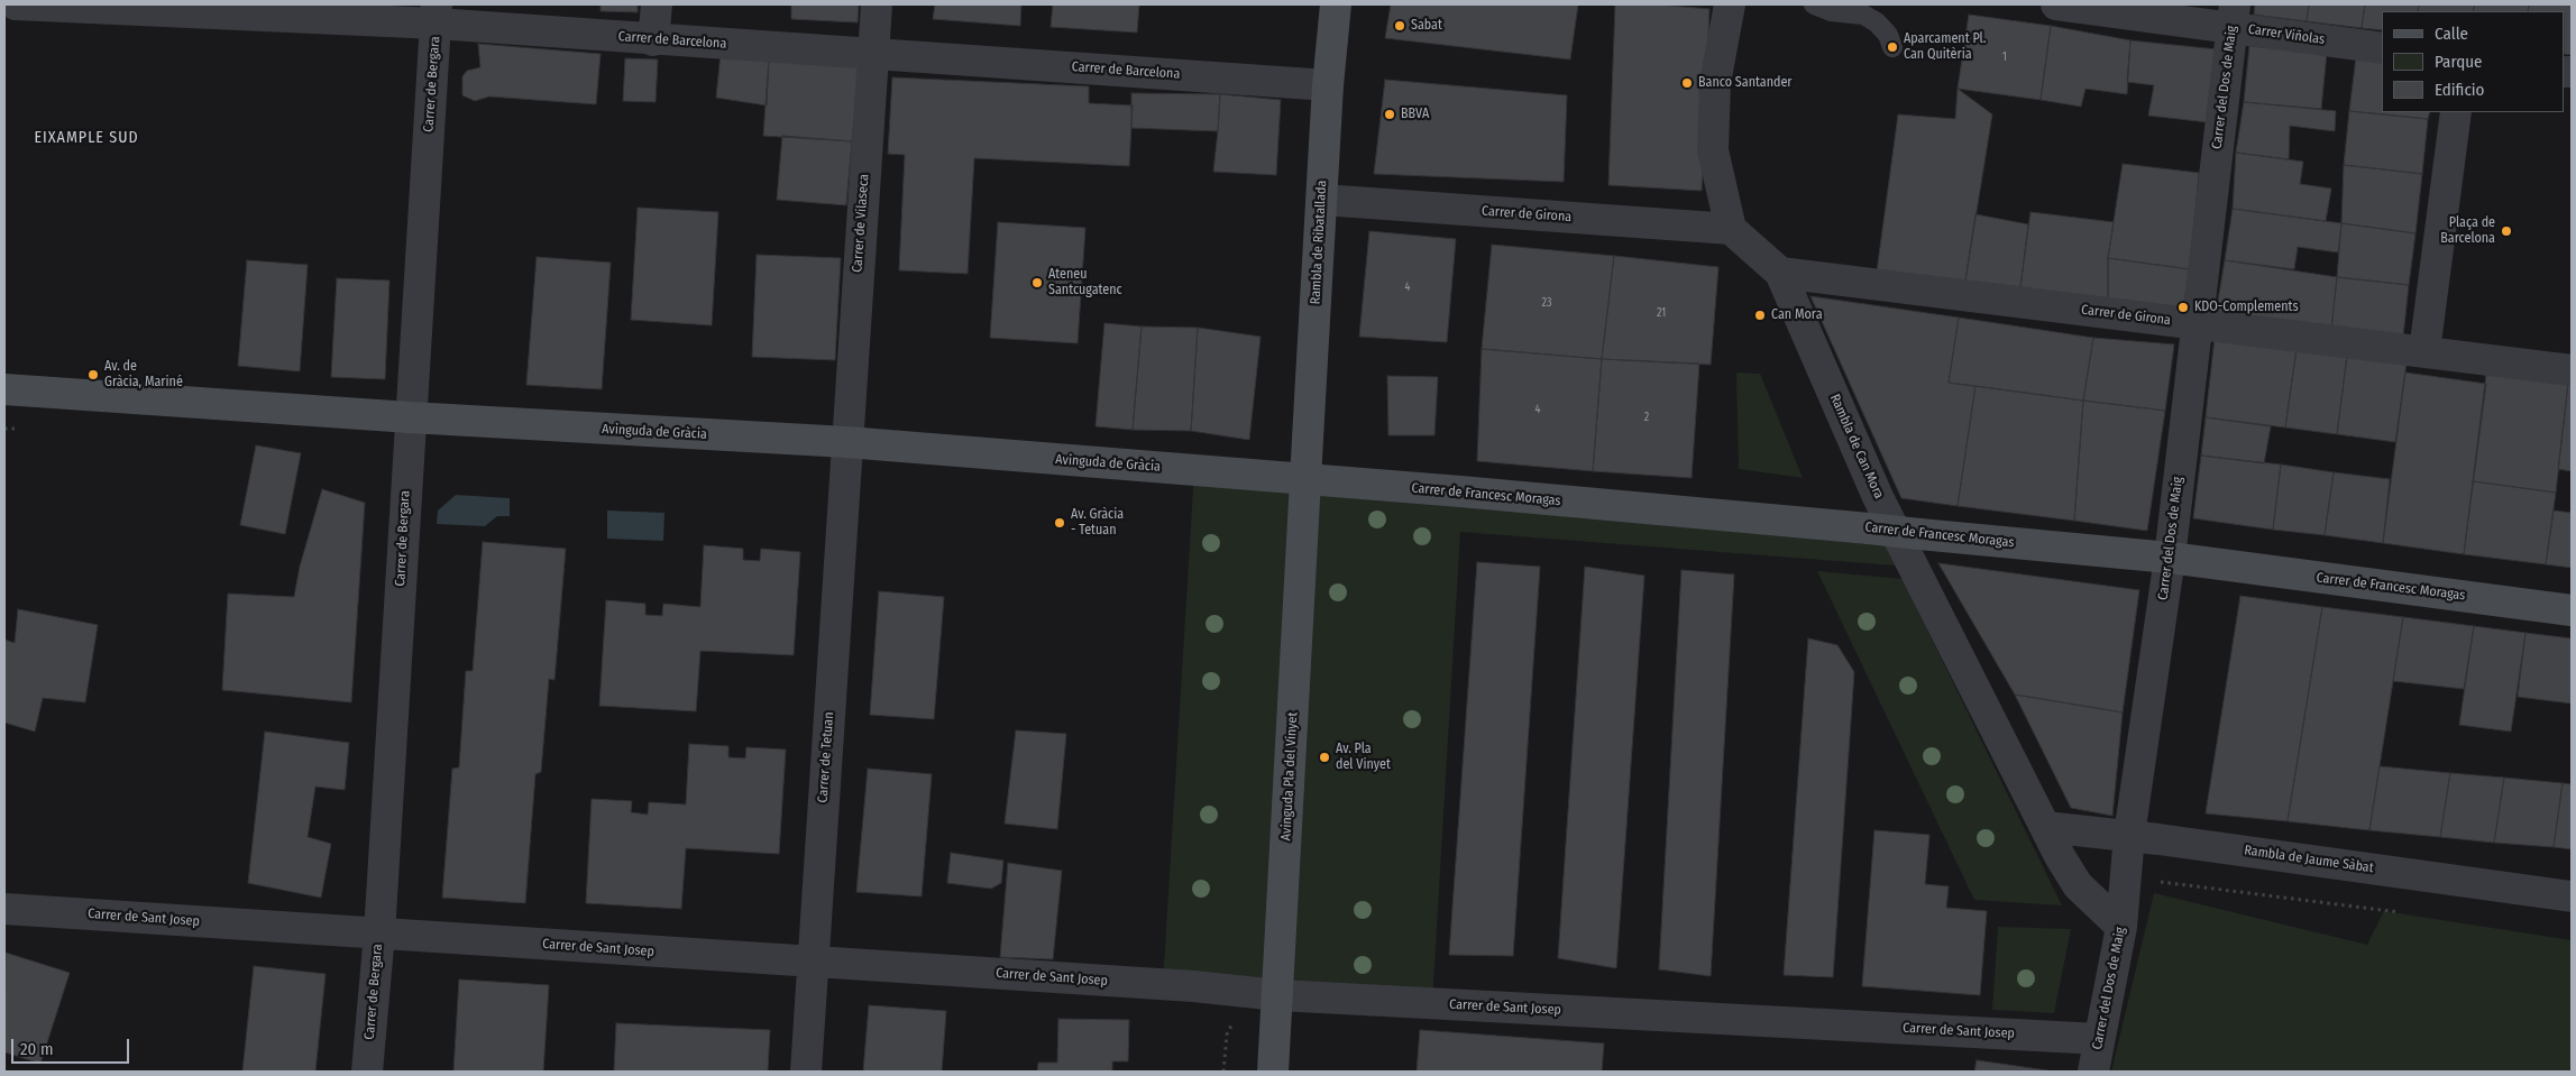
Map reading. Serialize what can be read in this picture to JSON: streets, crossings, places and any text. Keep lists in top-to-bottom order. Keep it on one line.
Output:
{"streets":{"street":["Carrer Viñolas","Carrer de Barcelona","Carrer de Bergara","Carrer del Dos de Maig","Carrer de Girona","Carrer de Vilaseca","Rambla de Ribatallada","Avinguda de Gràcia","Rambla de Can Mora","Carrer de Francesc Moragas","Carrer de Tetuan","Avinguda Pla del Vinyet","Rambla de Jaume Sàbat","Carrer de Sant Josep"]},"crossings":[["Carrer Viñolas","Carrer del Dos de Maig"],["Carrer de Barcelona","Carrer de Bergara"],["Carrer de Barcelona","Carrer de Vilaseca"],["Carrer de Barcelona","Rambla de Ribatallada"],["Carrer de Bergara","Avinguda de Gràcia"],["Carrer de Bergara","Carrer de Sant Josep"],["Carrer del Dos de Maig","Carrer de Girona"],["Carrer del Dos de Maig","Rambla de Can Mora"],["Carrer del Dos de Maig","Carrer de Francesc Moragas"],["Carrer del Dos de Maig","Rambla de Jaume Sàbat"],["Carrer del Dos de Maig","Carrer de Sant Josep"],["Carrer de Girona","Rambla de Ribatallada"],["Carrer de Girona","Rambla de Can Mora"],["Carrer de Vilaseca","Avinguda de Gràcia"],["Carrer de Vilaseca","Carrer de Tetuan"],["Rambla de Ribatallada","Avinguda de Gràcia"],["Rambla de Ribatallada","Carrer de Francesc Moragas"],["Rambla de Ribatallada","Avinguda Pla del Vinyet"],["Avinguda de Gràcia","Carrer de Francesc Moragas"],["Avinguda de Gràcia","Carrer de Tetuan"],["Avinguda de Gràcia","Avinguda Pla del Vinyet"],["Rambla de Can Mora","Rambla de Jaume Sàbat"],["Carrer de Francesc Moragas","Avinguda Pla del Vinyet"],["Carrer de Tetuan","Carrer de Sant Josep"],["Avinguda Pla del Vinyet","Carrer de Sant Josep"]],"districts":["EIXAMPLE SUD"],"places":["Sabat","Aparcament Pl. Can Quitèria","Banco Santander","BBVA","Plaça de Barcelona","Ateneu Santcugatenc","KDO-Complements","Can Mora","Av. de Gràcia, Mariné","Av. Gràcia - Tetuan","Av. Pla del Vinyet"],"house_numbers":["1","4","23","21","4","2"],"legend":["Calle","Parque","Edificio"],"scale_bar":"20 m"}
